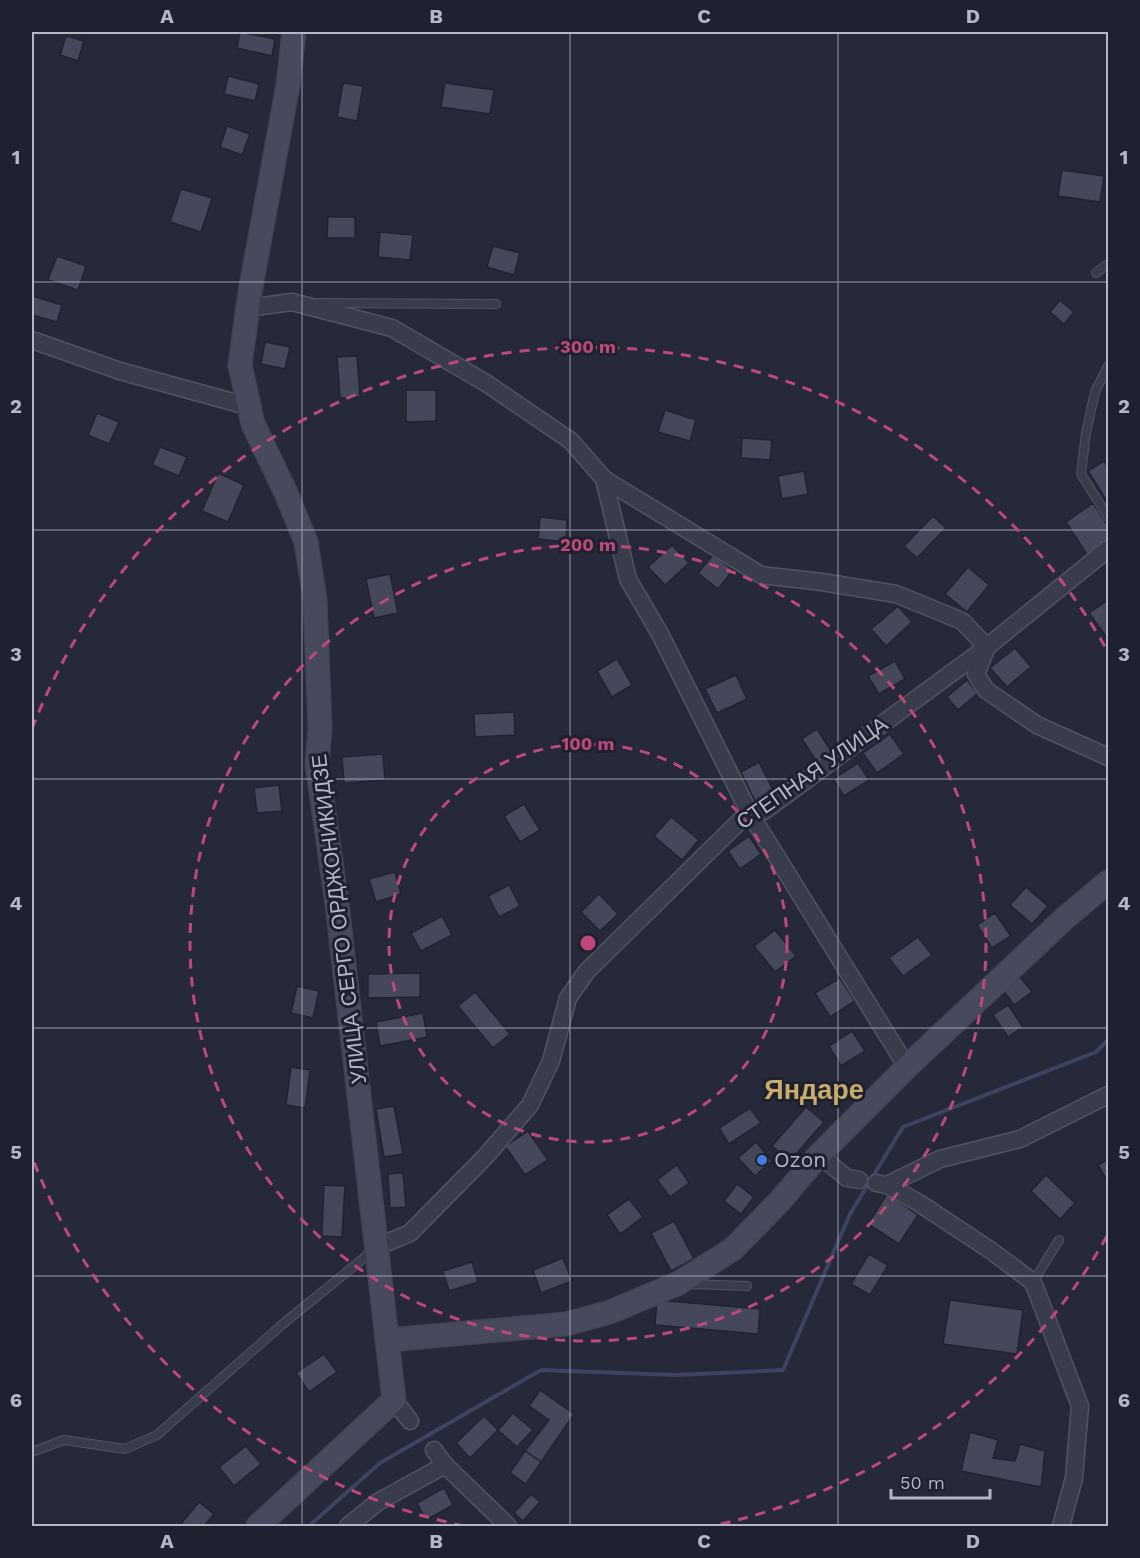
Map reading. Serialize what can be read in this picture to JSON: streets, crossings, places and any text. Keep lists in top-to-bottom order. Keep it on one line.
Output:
{"streets":{"street":["СТЕПНАЯ УЛИЦА","УЛИЦА СЕРГО ОРДЖОНИКИДЗЕ"]},"crossings":[["СТЕПНАЯ УЛИЦА","УЛИЦА СЕРГО ОРДЖОНИКИДЗЕ"]],"districts":["Яндаре"],"places":["Ozon"],"scale_bar":"50 m","grid":{"columns":["A","B","C","D"],"rows":["1","2","3","4","5","6"]},"rings":["300 m","200 m","100 m"]}
